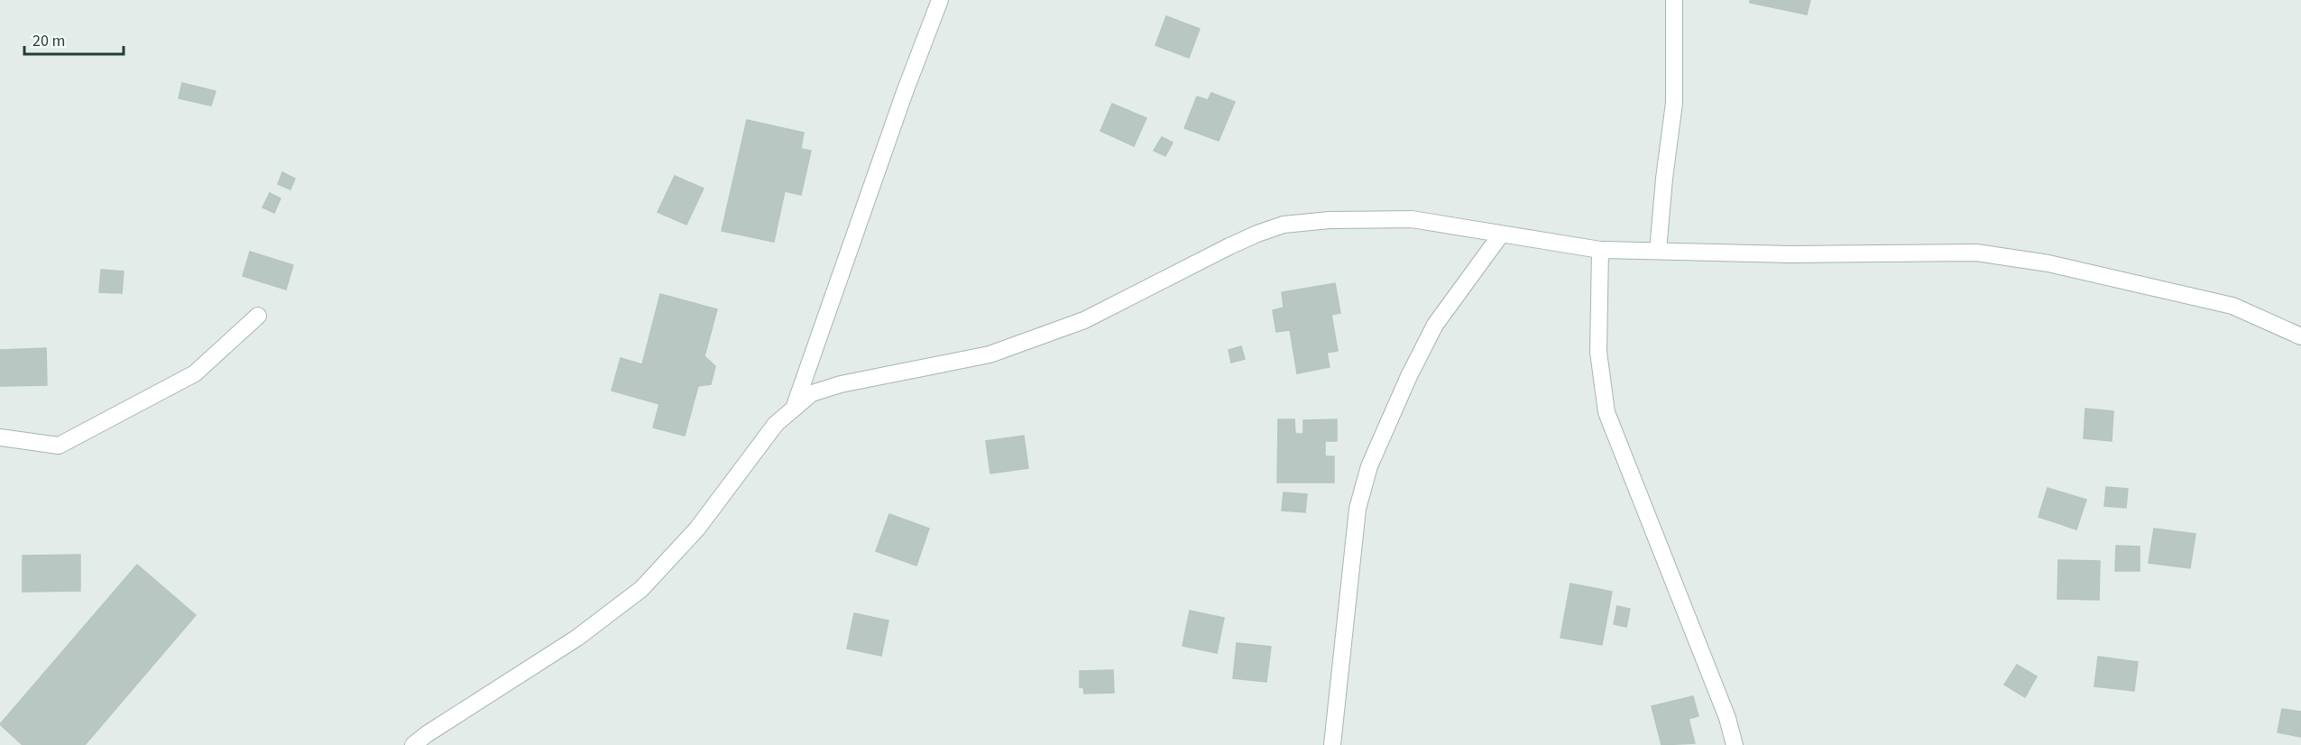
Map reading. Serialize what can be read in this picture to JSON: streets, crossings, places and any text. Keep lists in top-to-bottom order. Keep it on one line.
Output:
{"scale_bar":"20 m"}
